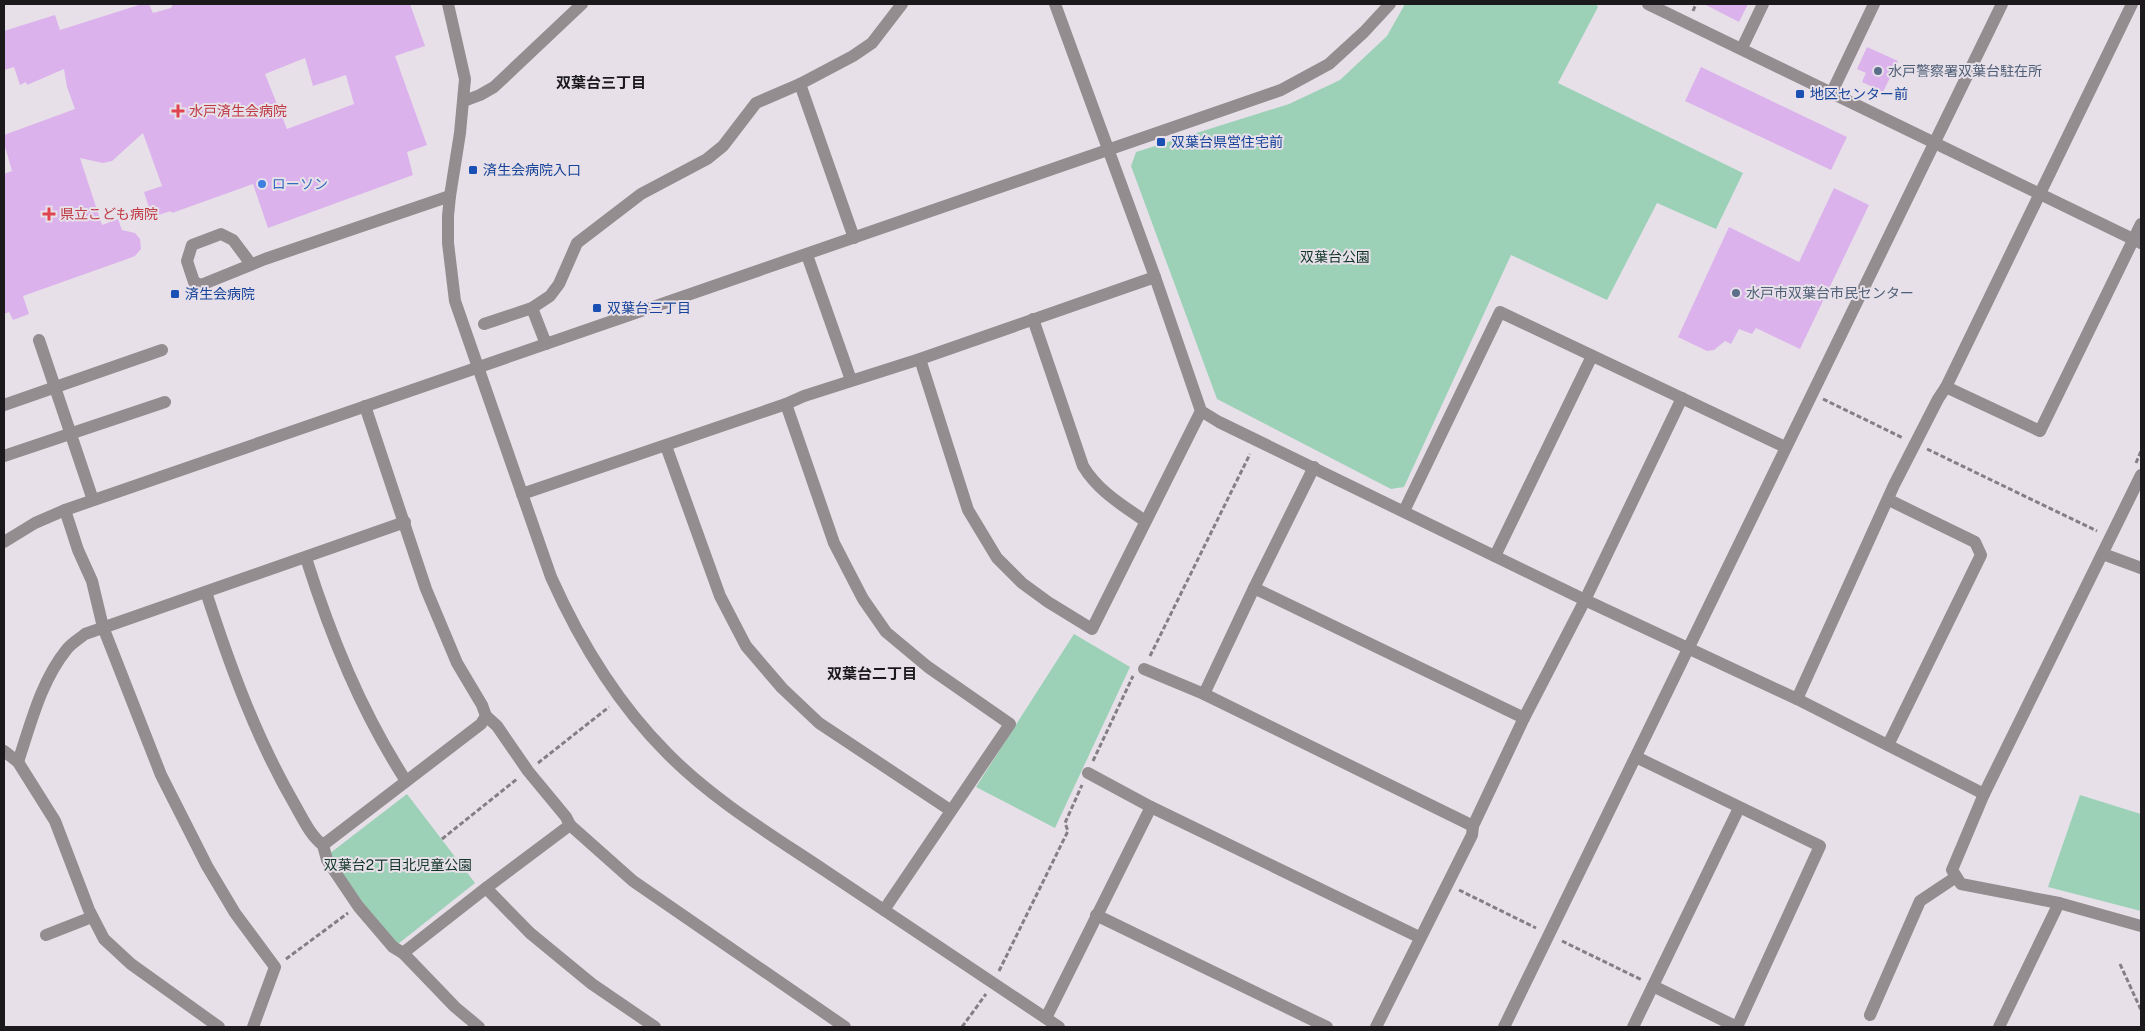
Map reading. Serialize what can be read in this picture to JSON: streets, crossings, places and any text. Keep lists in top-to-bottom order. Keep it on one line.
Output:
{"districts":["双葉台三丁目","双葉台二丁目"],"parks":["双葉台公園","双葉台2丁目北児童公園"],"places":{"other":["水戸警察署双葉台駐在所","ローソン","水戸市双葉台市民センター"],"transit":["地区センター前","双葉台県営住宅前","済生会病院入口","済生会病院","双葉台三丁目"],"health":["水戸済生会病院","県立こども病院"]}}
